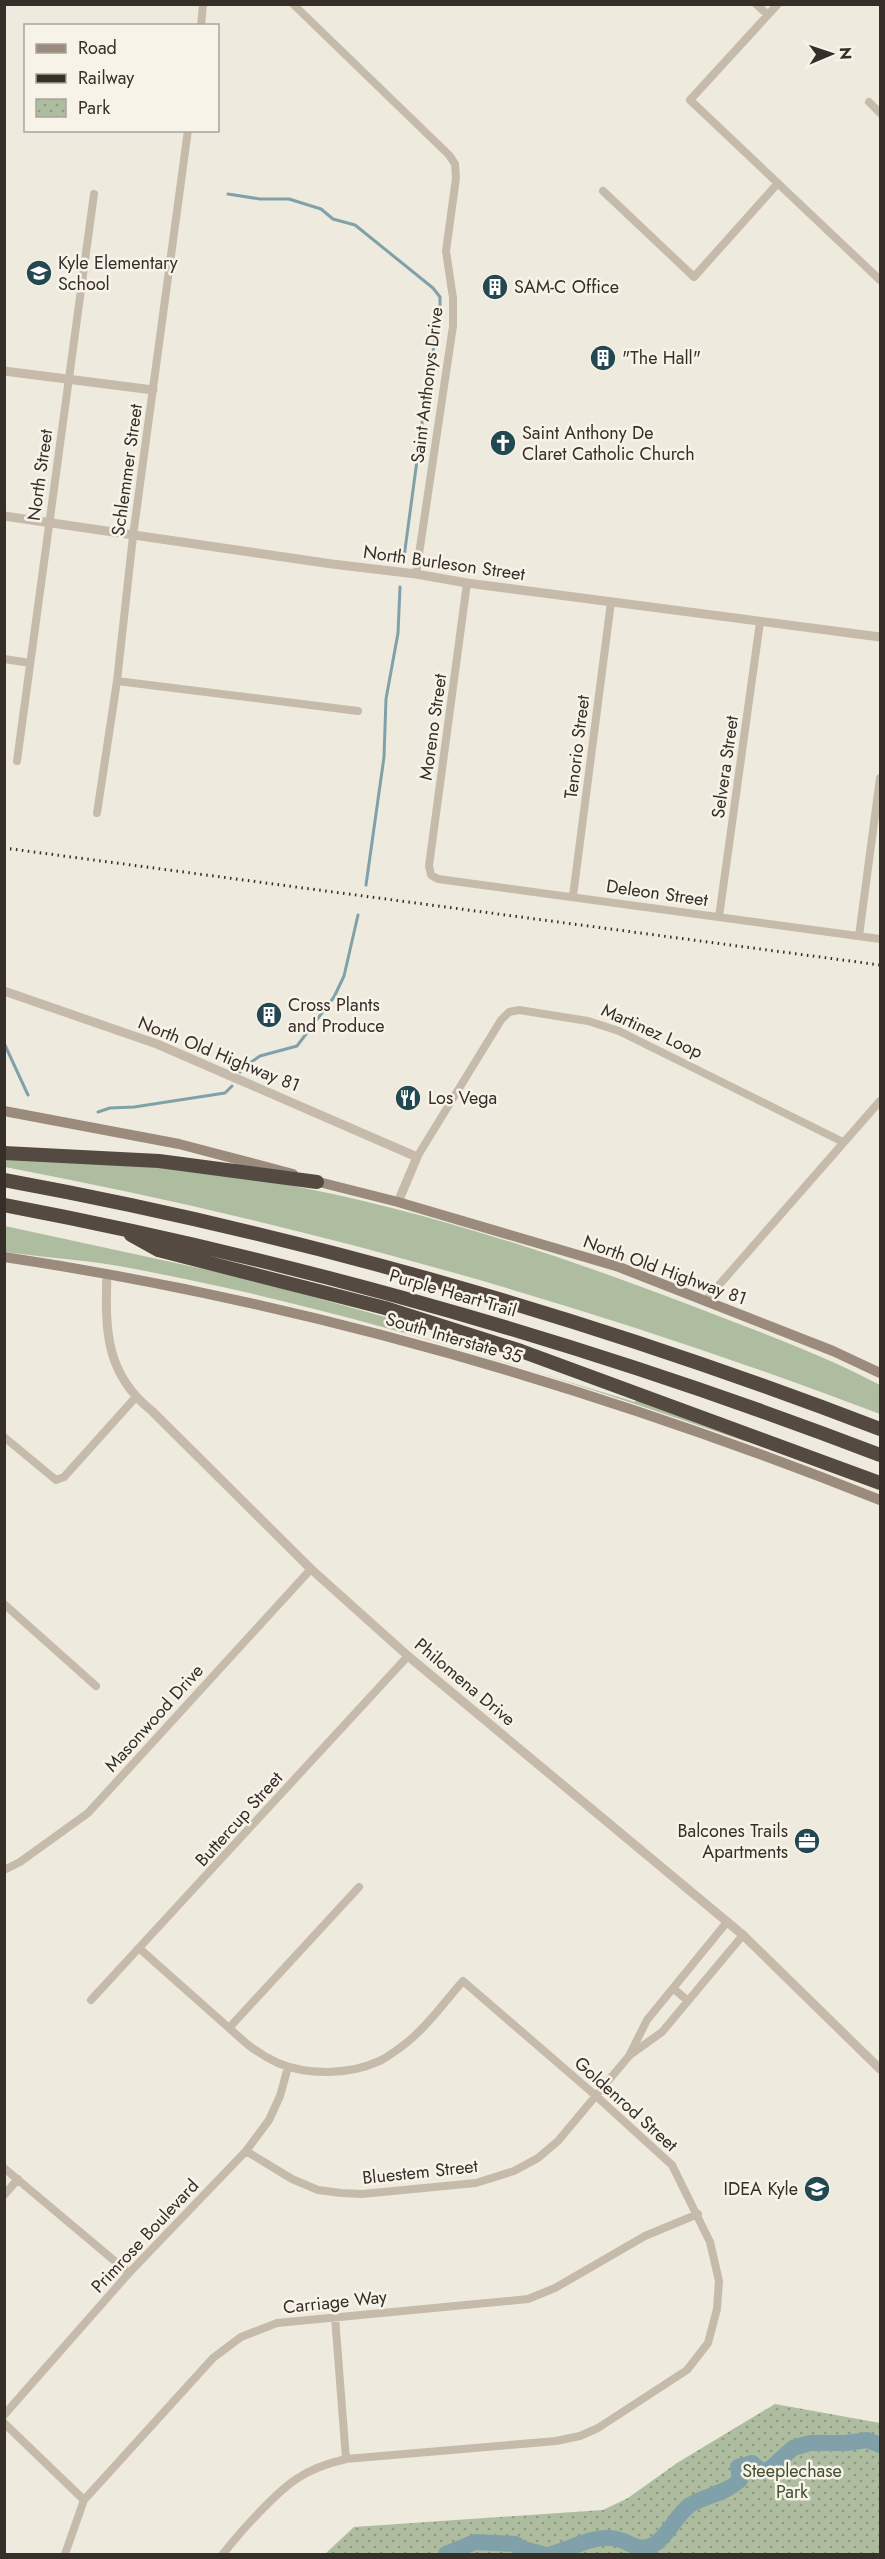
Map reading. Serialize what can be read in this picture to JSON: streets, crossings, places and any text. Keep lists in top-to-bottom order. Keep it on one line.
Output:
{"streets":{"highway":["Purple Heart Trail"],"main road":["North Old Highway 81","South Interstate 35"],"street":["Saint Anthonys Drive","Schlemmer Street","North Street","North Burleson Street","Moreno Street","Tenorio Street","Selvera Street","Deleon Street","Martinez Loop","Philomena Drive","Masonwood Drive","Buttercup Street","Goldenrod Street","Bluestem Street","Primrose Boulevard","Carriage Way"]},"crossings":[["Saint Anthonys Drive","North Burleson Street"],["Schlemmer Street","North Burleson Street"],["North Street","North Burleson Street"],["North Burleson Street","Moreno Street"],["North Burleson Street","Tenorio Street"],["North Burleson Street","Selvera Street"],["Moreno Street","Deleon Street"],["Tenorio Street","Deleon Street"],["Selvera Street","Deleon Street"],["Martinez Loop","North Old Highway 81"],["South Interstate 35","Philomena Drive"],["Philomena Drive","Masonwood Drive"],["Philomena Drive","Buttercup Street"],["Philomena Drive","Bluestem Street"],["Buttercup Street","Goldenrod Street"],["Goldenrod Street","Bluestem Street"],["Goldenrod Street","Primrose Boulevard"],["Goldenrod Street","Carriage Way"],["Bluestem Street","Primrose Boulevard"]],"parks":["Steeplechase Park"],"places":{"school or university":["Kyle Elementary School","IDEA Kyle"],"building":["SAM-C Office","\"The Hall\"","Cross Plants and Produce"],"church":["Saint Anthony De Claret Catholic Church"],"restaurant":["Los Vega"],"office":["Balcones Trails Apartments"]},"legend":["Road","Railway","Park"],"north":"right"}
